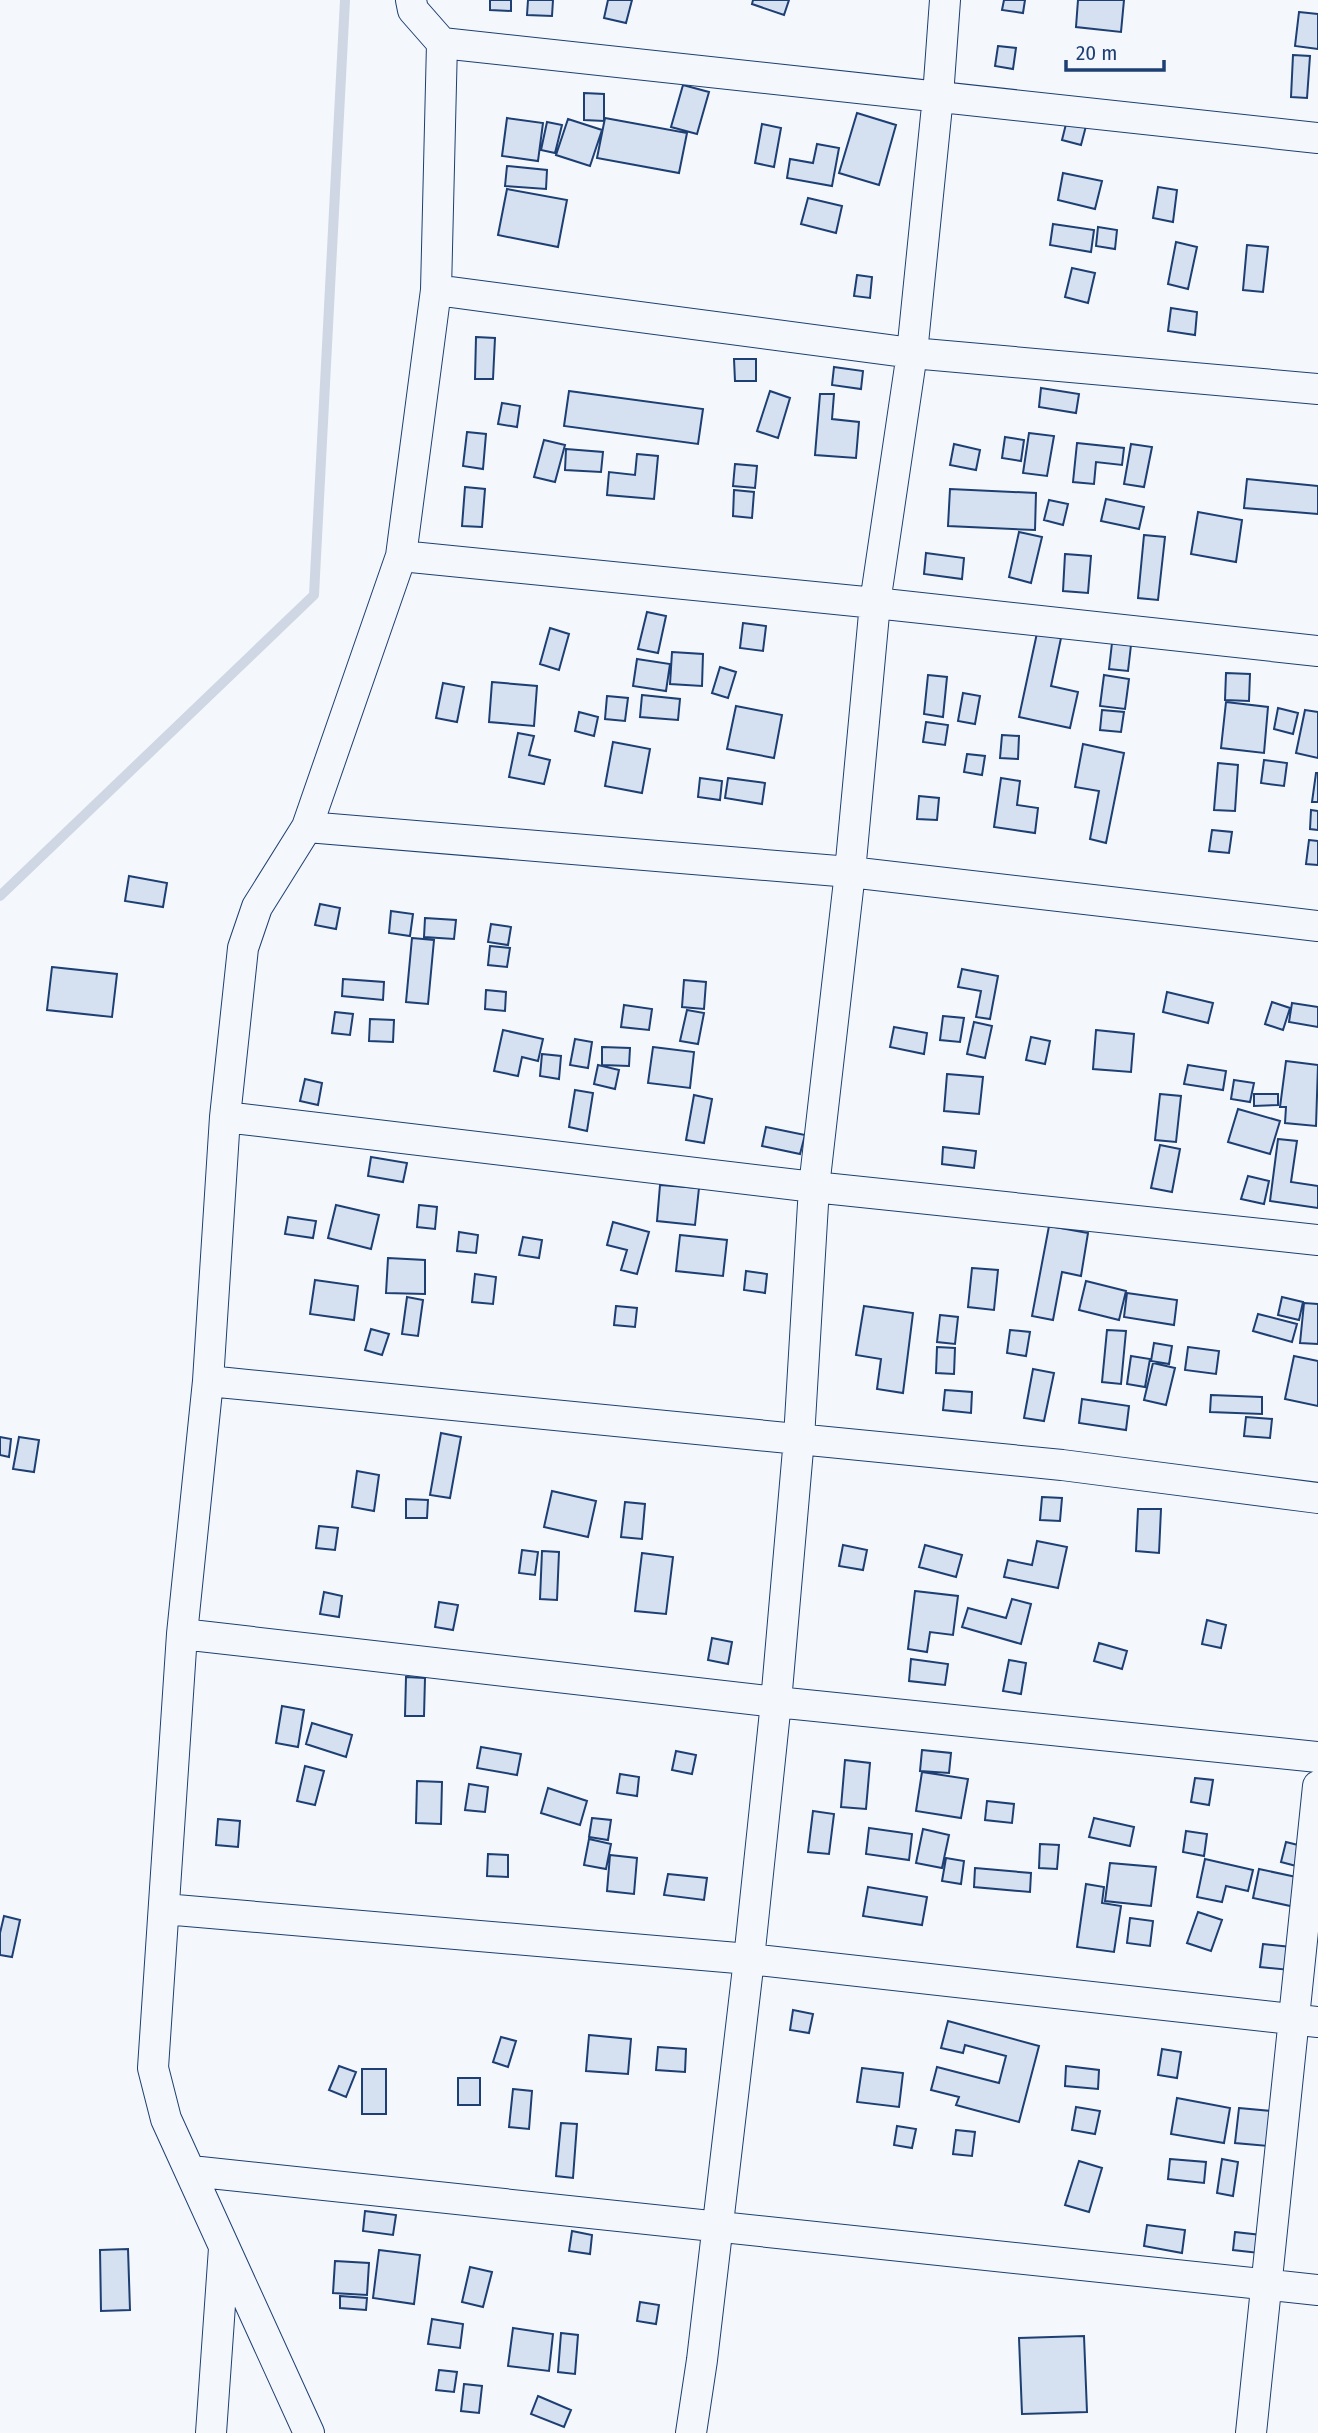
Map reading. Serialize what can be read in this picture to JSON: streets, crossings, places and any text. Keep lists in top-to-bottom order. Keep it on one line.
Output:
{"scale_bar":"20 m"}
